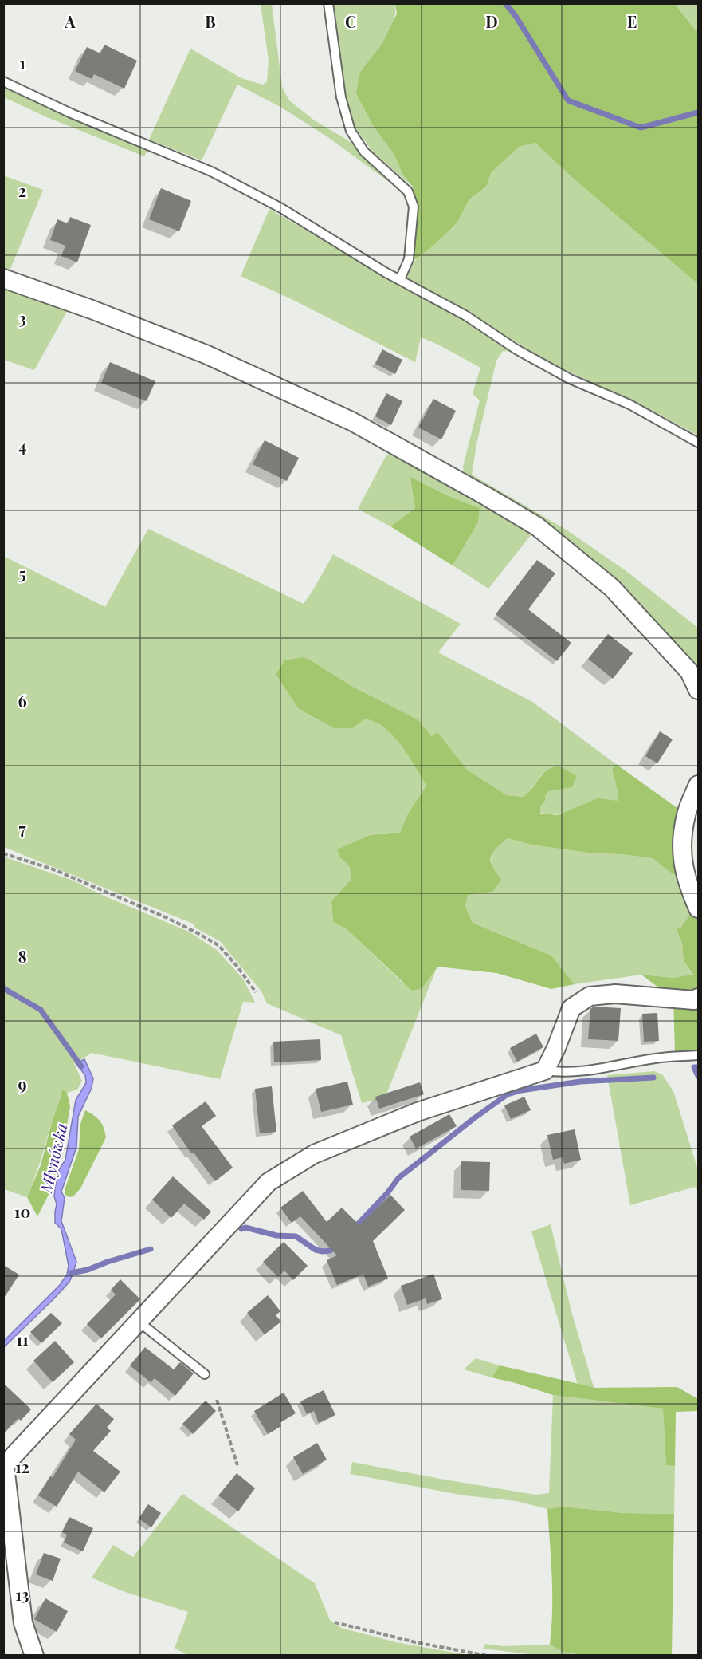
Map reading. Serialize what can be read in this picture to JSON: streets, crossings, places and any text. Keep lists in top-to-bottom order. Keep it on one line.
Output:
{"water":["Młynówka"],"grid":{"columns":["A","B","C","D","E"],"rows":["1","2","3","4","5","6","7","8","9","10","11","12","13"]}}
